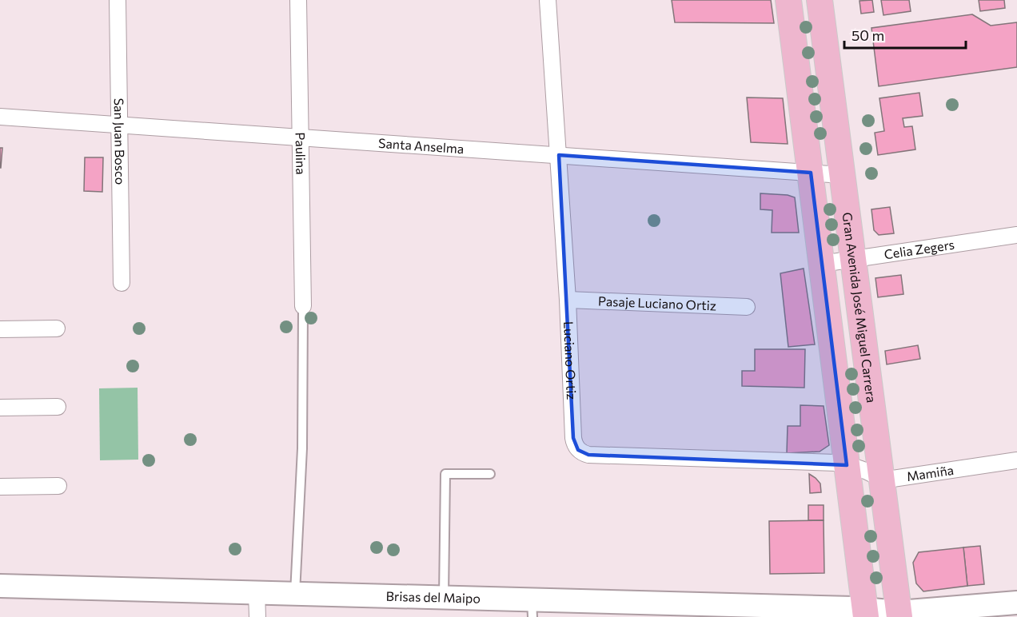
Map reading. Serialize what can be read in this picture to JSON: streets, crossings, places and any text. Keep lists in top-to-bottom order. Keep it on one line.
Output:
{"streets":{"main road":["Gran Avenida José Miguel Carrera"],"street":["San Juan Bosco","Santa Anselma","Paulina","Celia Zegers","Pasaje Luciano Ortiz","Luciano Ortiz","Mamiña","Brisas del Maipo"]},"crossings":[["San Juan Bosco","Santa Anselma"],["Santa Anselma","Paulina"],["Santa Anselma","Gran Avenida José Miguel Carrera"],["Santa Anselma","Luciano Ortiz"],["Celia Zegers","Gran Avenida José Miguel Carrera"],["Pasaje Luciano Ortiz","Luciano Ortiz"],["Gran Avenida José Miguel Carrera","Mamiña"],["Gran Avenida José Miguel Carrera","Brisas del Maipo"]],"scale_bar":"50 m"}
